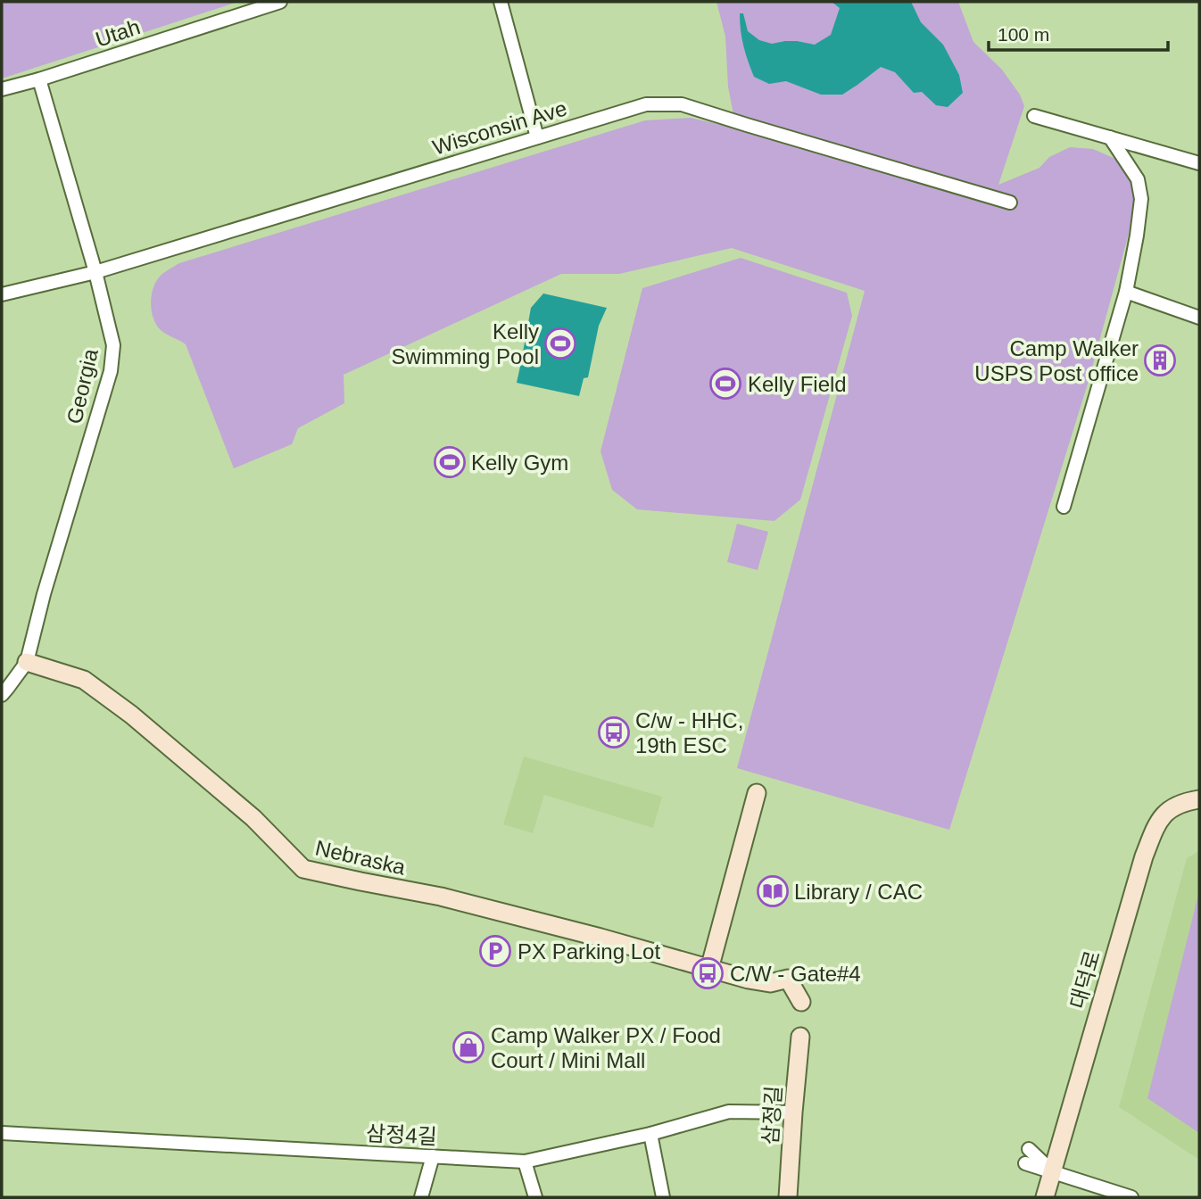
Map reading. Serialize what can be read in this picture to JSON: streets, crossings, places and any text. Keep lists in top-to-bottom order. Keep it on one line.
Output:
{"streets":{"street":["Utah","Wisconsin Ave","Georgia","Nebraska","대덕로","삼정길","삼정4길"]},"crossings":[["Utah","Georgia"],["Wisconsin Ave","Georgia"],["Georgia","Nebraska"],["삼정길","삼정4길"]],"places":{"sports":["Kelly Swimming Pool","Kelly Field","Kelly Gym"],"building":["Camp Walker USPS Post office"],"bus stop":["C/w - HHC, 19th ESC","C/W - Gate#4"],"library":["Library / CAC"],"parking":["PX Parking Lot"],"shop":["Camp Walker PX / Food Court / Mini Mall"]},"scale_bar":"100 m"}
